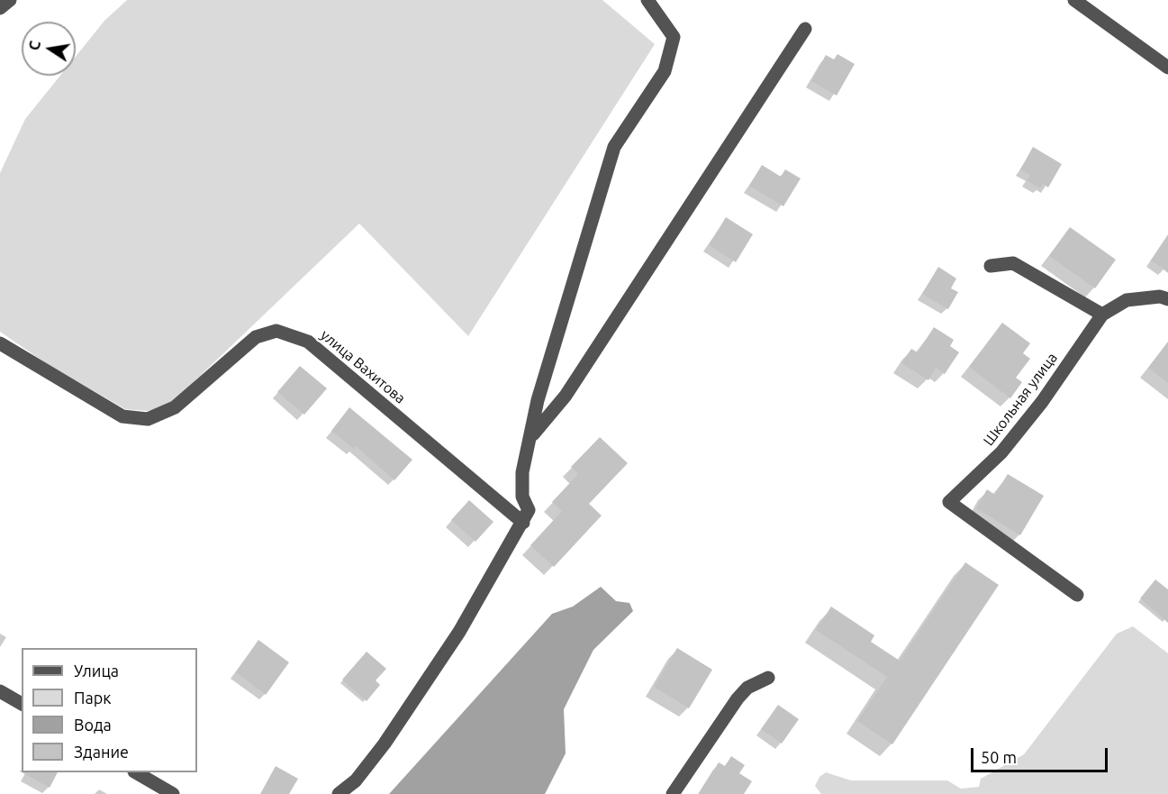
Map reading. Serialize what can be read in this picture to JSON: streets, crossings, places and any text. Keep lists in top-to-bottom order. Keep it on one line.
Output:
{"streets":{"street":["улица Вахитова","Школьная улица"]},"legend":["Улица","Парк","Вода","Здание"],"scale_bar":"50 m","north":"left"}
